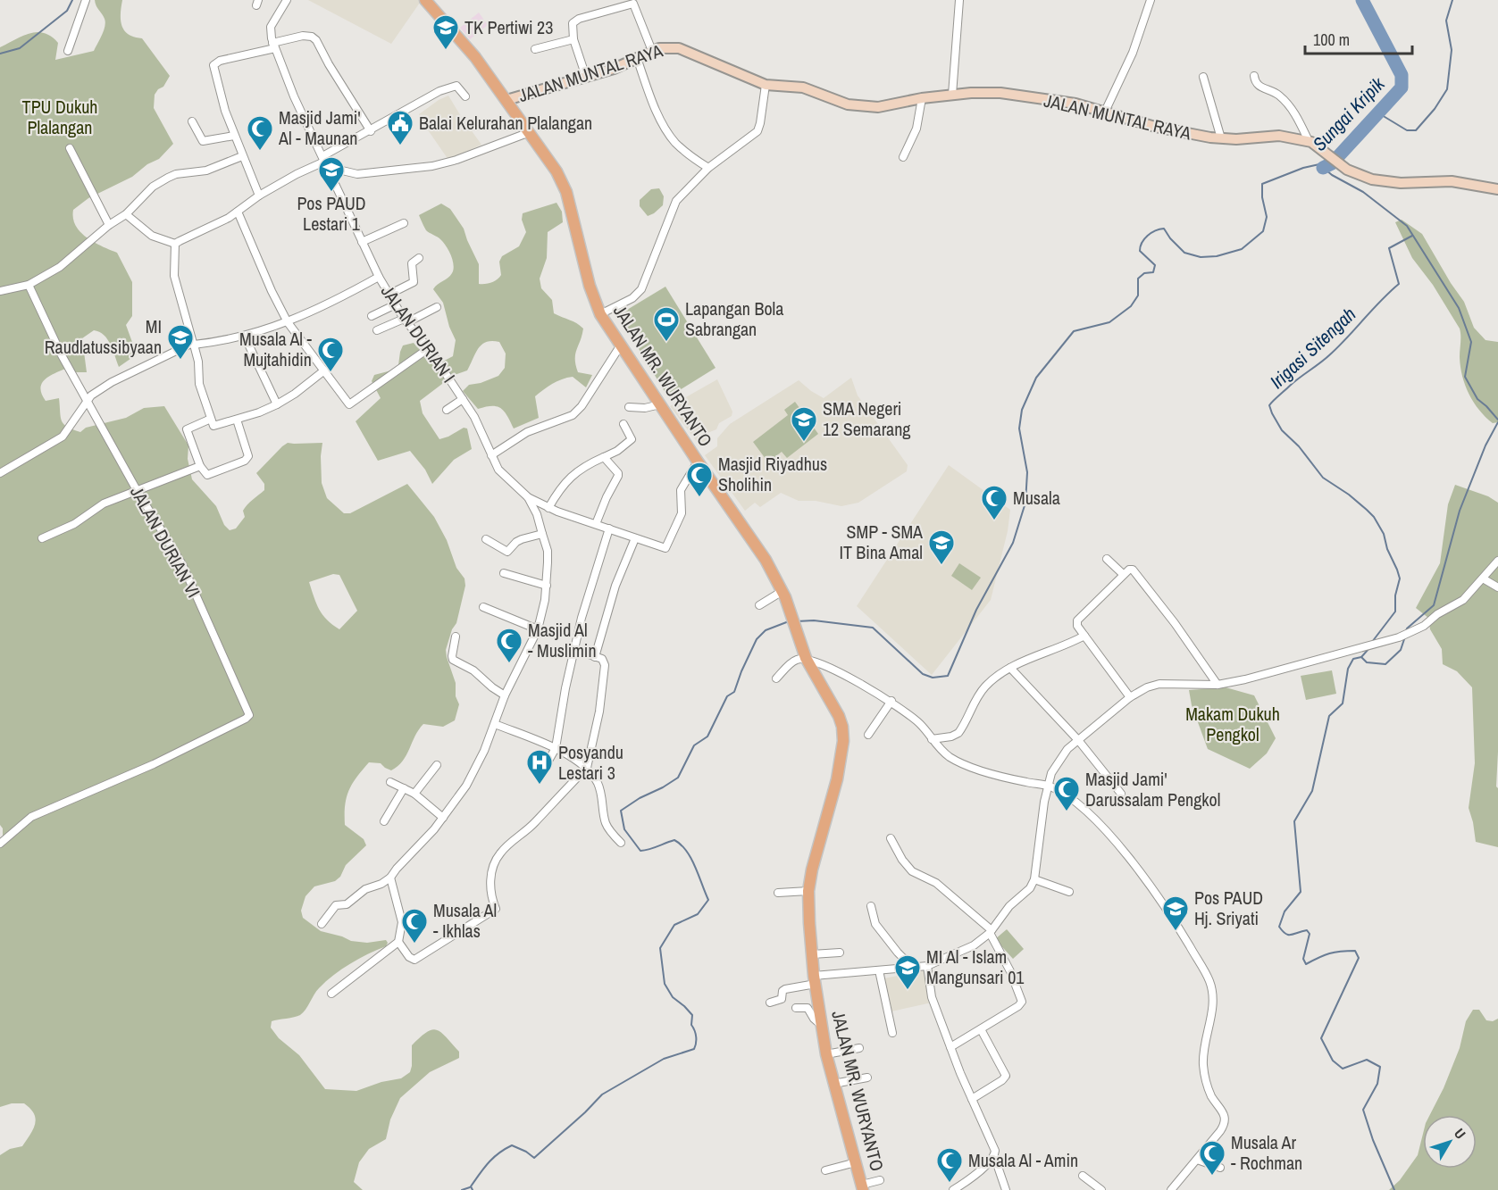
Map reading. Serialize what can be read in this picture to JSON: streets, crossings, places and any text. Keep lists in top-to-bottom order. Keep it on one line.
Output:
{"streets":{"main road":["JALAN MUNTAL RAYA","JALAN MR. WURYANTO"],"street":["JALAN DURIAN I","JALAN DURIAN VI"]},"crossings":[["JALAN MUNTAL RAYA","JALAN MR. WURYANTO"]],"water":["Sungai Kripik","Irigasi Sitengah"],"parks":["TPU Dukuh Plalangan","Makam Dukuh Pengkol"],"places":{"school or university":["TK Pertiwi 23","Pos PAUD Lestari 1","MI Raudlatussibyaan","SMA Negeri 12 Semarang","SMP - SMA IT Bina Amal","Pos PAUD Hj. Sriyati","MI Al - Islam Mangunsari 01"],"public building":["Balai Kelurahan Plalangan"],"mosque":["Masjid Jami' Al - Maunan","Musala Al - Mujtahidin","Masjid Riyadhus Sholihin","Musala","Masjid Al - Muslimin","Masjid Jami' Darussalam Pengkol","Musala Al - Ikhlas","Musala Ar - Rochman","Musala Al - Amin"],"sports":["Lapangan Bola Sabrangan"],"hospital":["Posyandu Lestari 3"]},"scale_bar":"100 m","north":"top right"}
